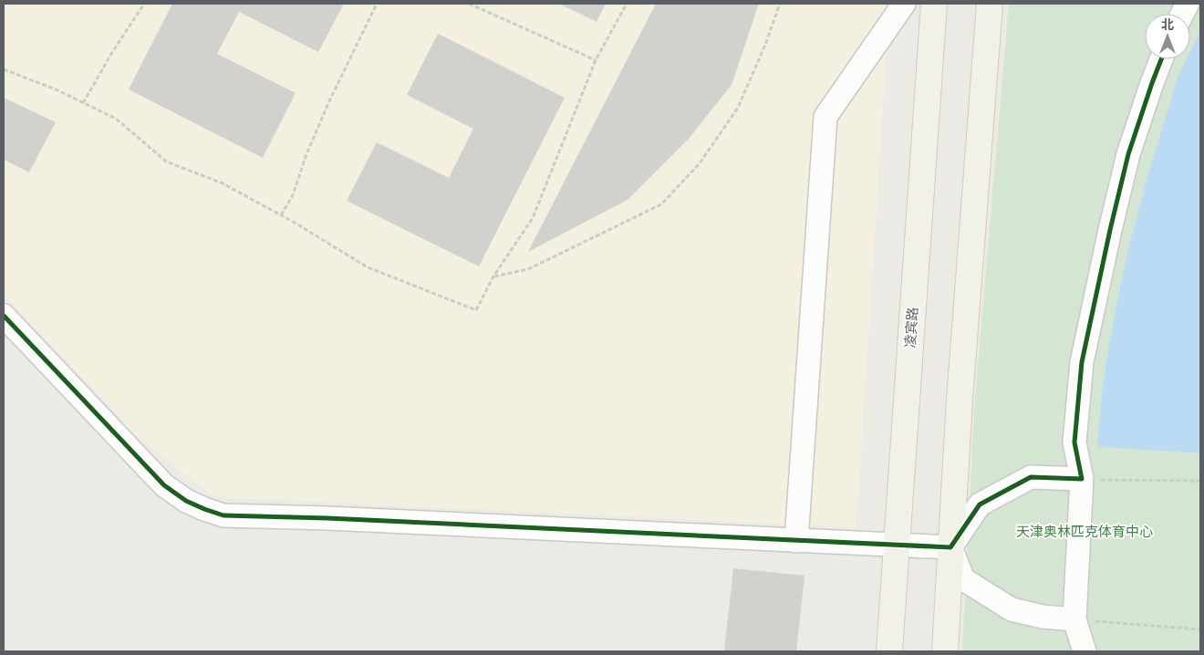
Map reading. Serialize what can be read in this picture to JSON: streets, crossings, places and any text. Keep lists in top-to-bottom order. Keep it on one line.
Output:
{"streets":{"main road":["凌宾路"]},"parks":["天津奥林匹克体育中心"],"north":"top"}
